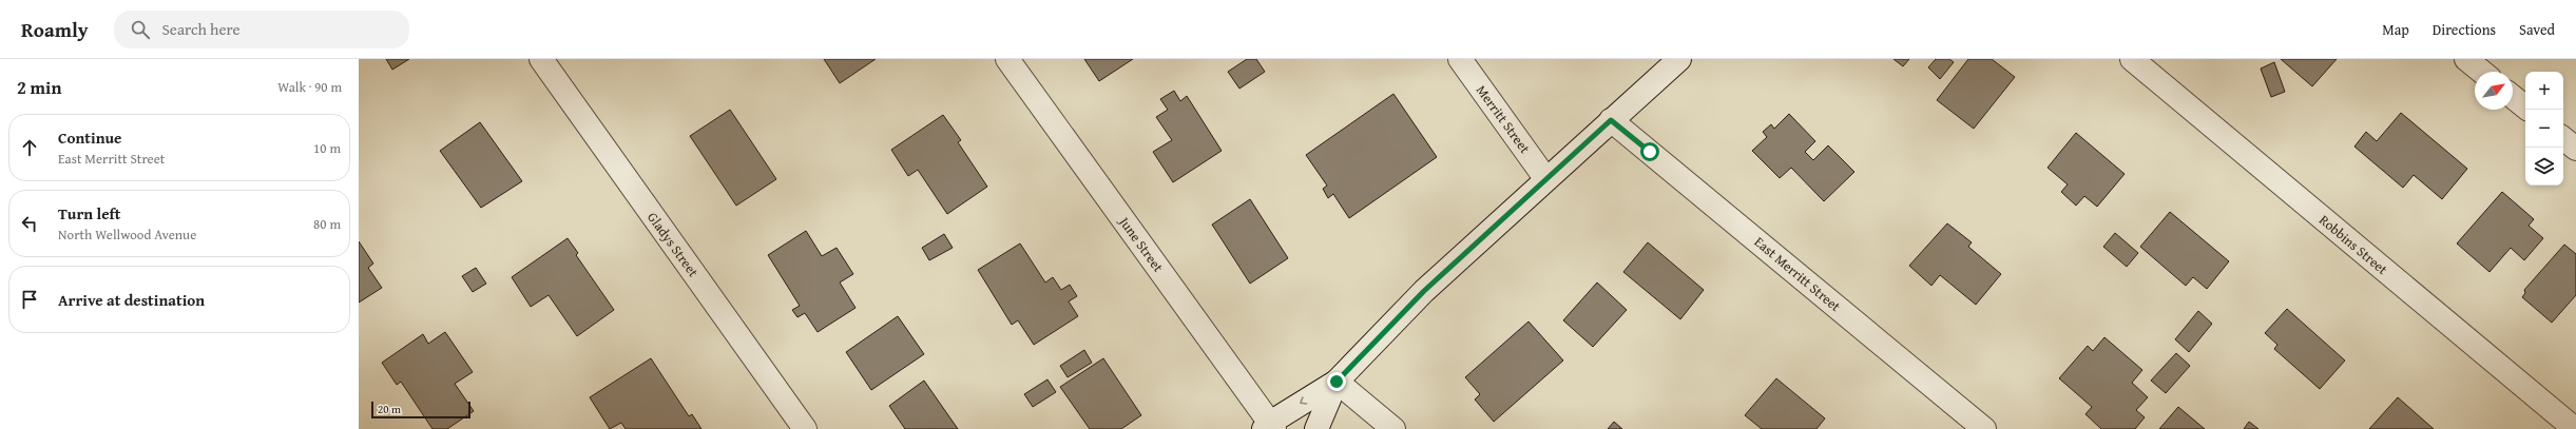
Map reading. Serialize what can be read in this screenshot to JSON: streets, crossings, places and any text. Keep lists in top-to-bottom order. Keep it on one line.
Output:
{"streets":{"street":["Merritt Street","Gladys Street","June Street","Robbins Street","East Merritt Street"]},"scale_bar":"20 m","north":"top right","page":{"header":"Roamly","search":"Search here","nav":["Map","Directions","Saved"],"heading":["2 min","Walk · 90 m"],"map_buttons":["+","−"],"list":[["Continue","East Merritt Street","10 m"],["Turn left","North Wellwood Avenue","80 m"],"Arrive at destination"],"scale":"20 m"}}
